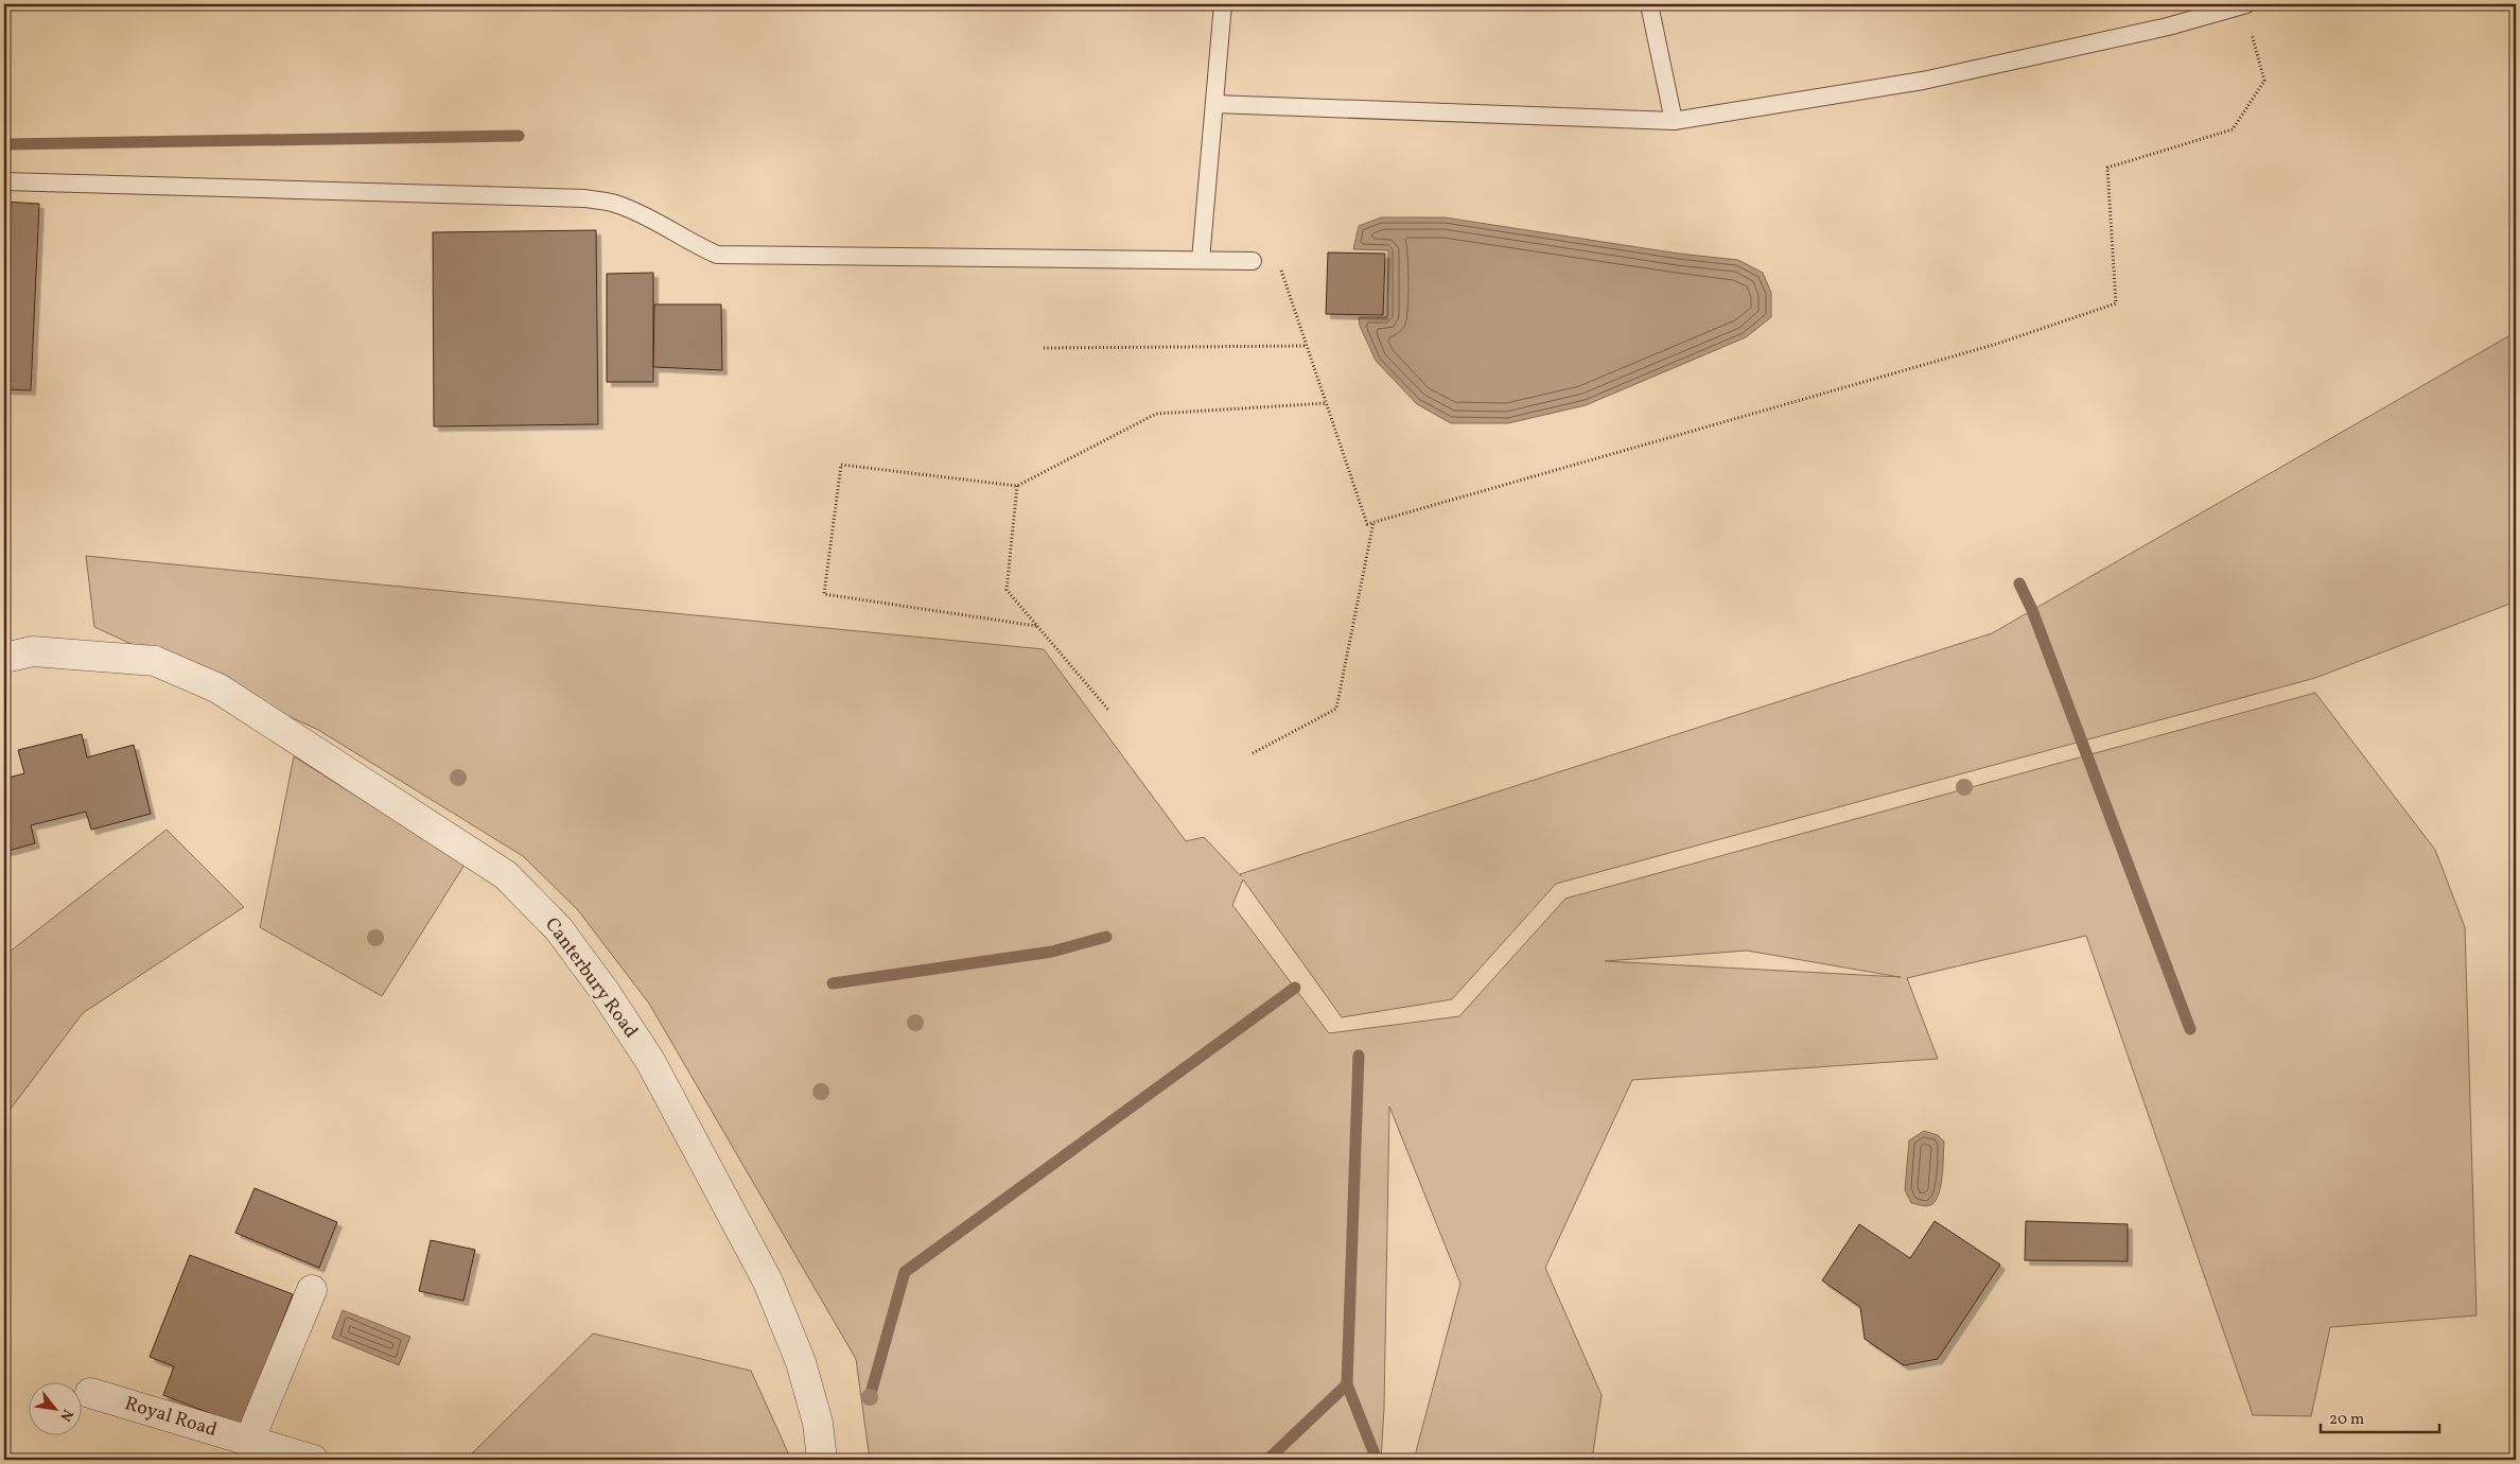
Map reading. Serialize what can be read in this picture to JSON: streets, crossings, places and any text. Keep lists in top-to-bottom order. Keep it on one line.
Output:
{"streets":{"street":["Canterbury Road","Royal Road"]},"scale_bar":"20 m","north":"bottom right"}
